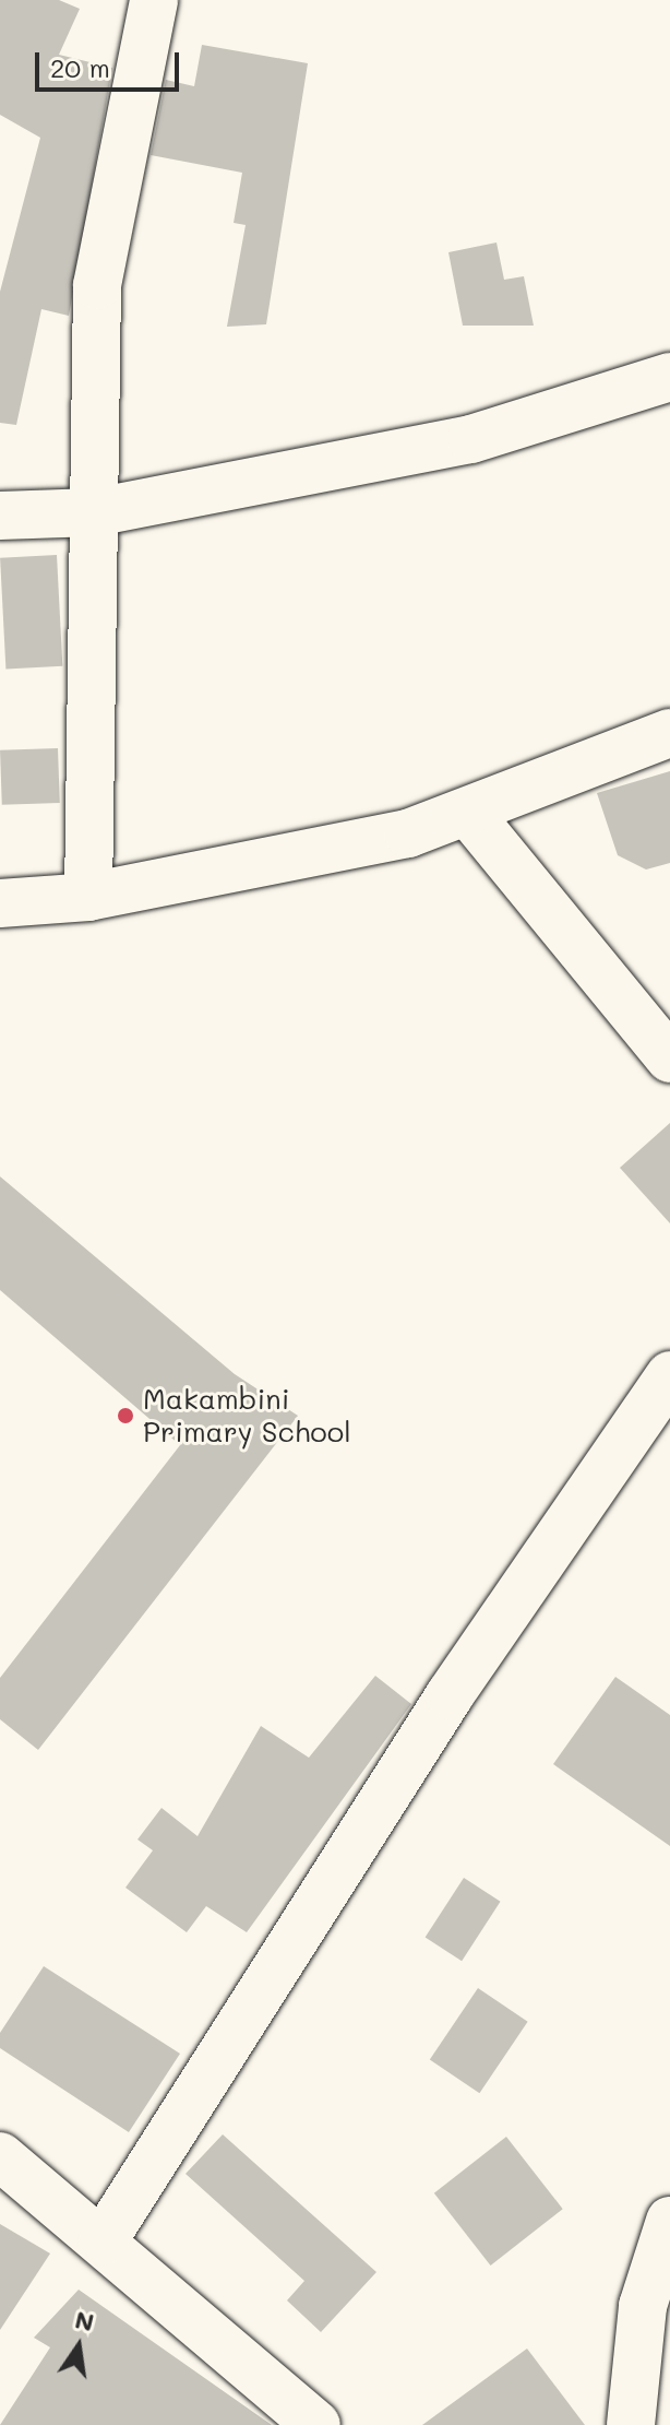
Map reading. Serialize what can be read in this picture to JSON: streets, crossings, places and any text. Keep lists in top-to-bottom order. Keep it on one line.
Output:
{"places":["Makambini Primary School"],"scale_bar":"20 m","north":"top"}
